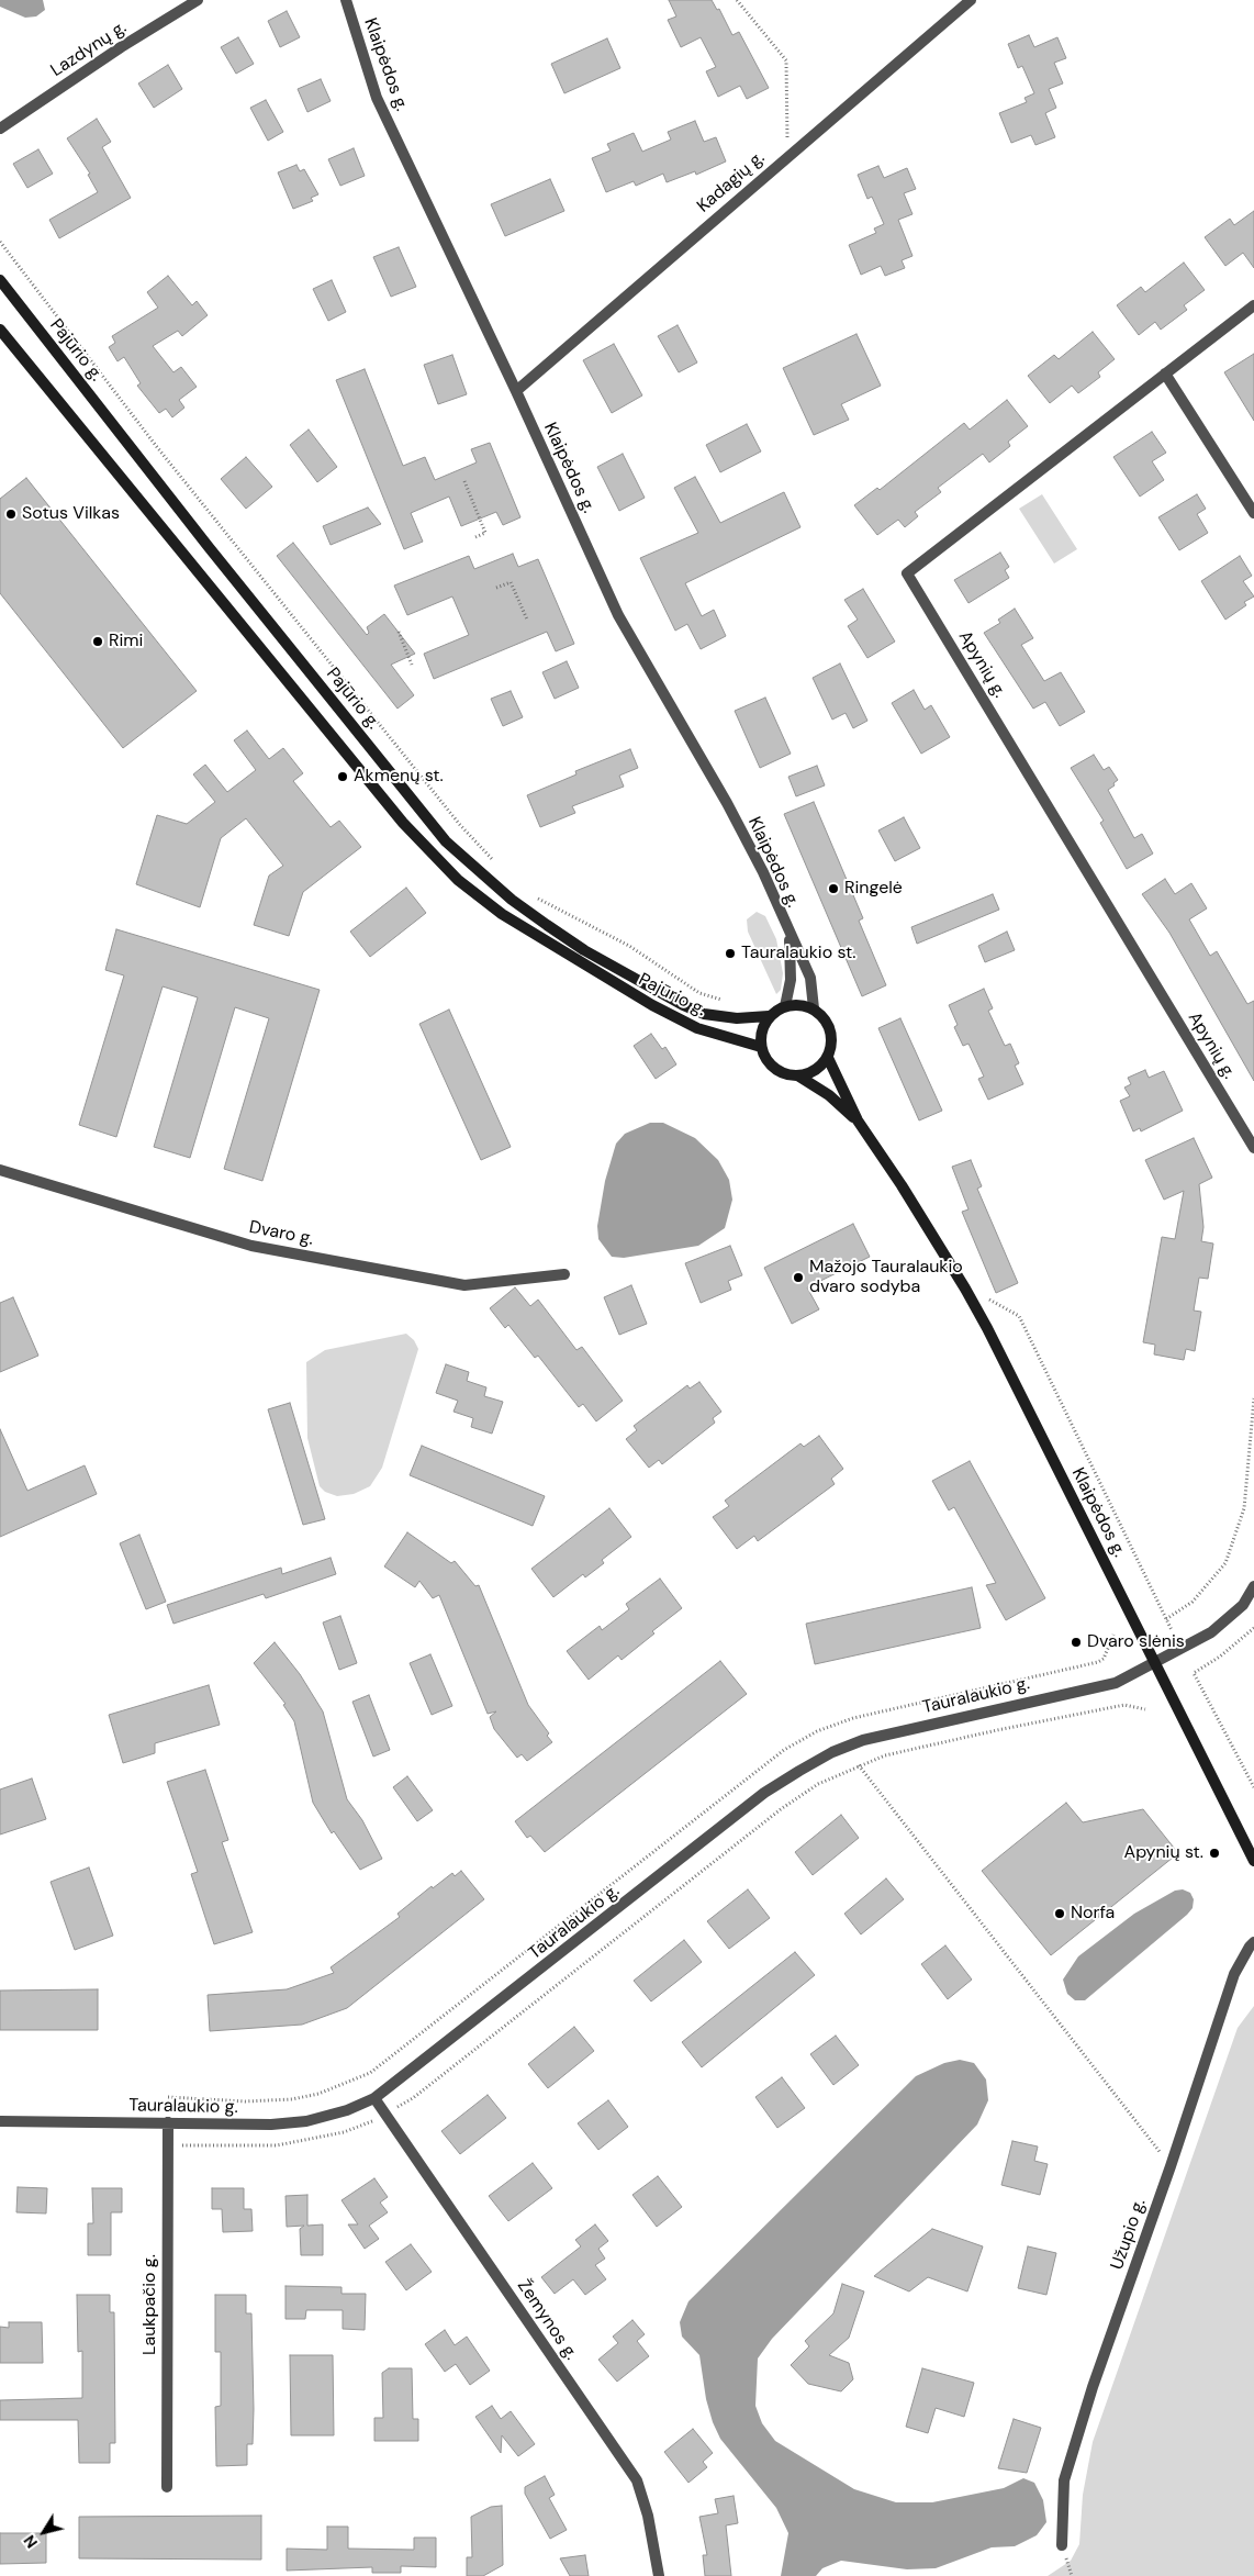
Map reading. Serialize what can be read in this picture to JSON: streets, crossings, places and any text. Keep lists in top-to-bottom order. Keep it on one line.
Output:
{"streets":{"main road":["Klaipėdos g.","Pajūrio g."],"street":["Lazdynų g.","Kadagių g.","Apynių g.","Dvaro g.","Tauralaukio g.","Užupio g.","Laukpačio g.","Žemynos g."]},"crossings":[["Klaipėdos g.","Kadagių g."],["Klaipėdos g.","Pajūrio g."],["Klaipėdos g.","Tauralaukio g."],["Tauralaukio g.","Laukpačio g."],["Tauralaukio g.","Žemynos g."]],"places":["Sotus Vilkas","Rimi","Akmenų st.","Ringelė","Tauralaukio st.","Mažojo Tauralaukio dvaro sodyba","Dvaro slėnis","Apynių st.","Norfa"],"north":"bottom left"}
